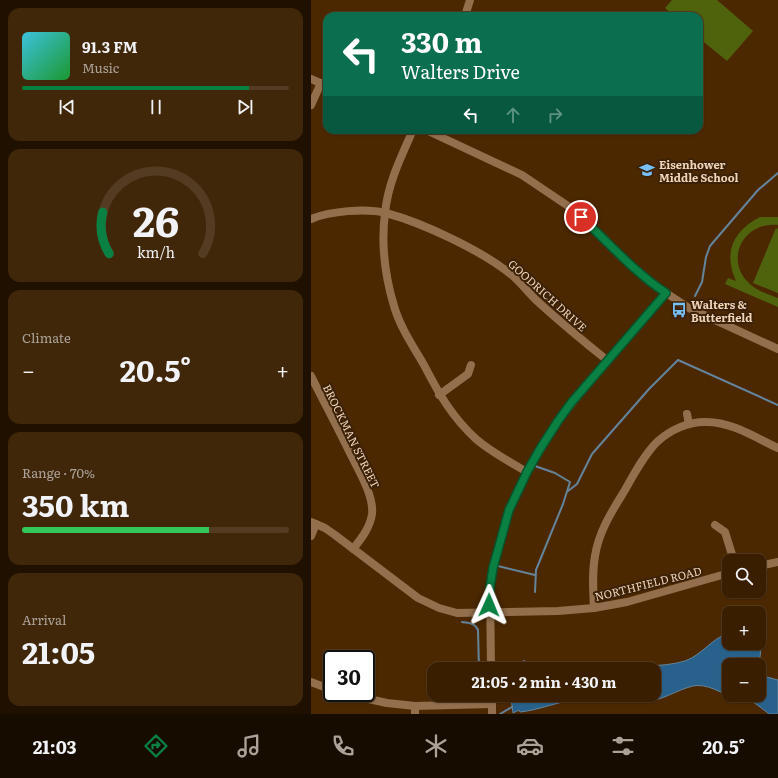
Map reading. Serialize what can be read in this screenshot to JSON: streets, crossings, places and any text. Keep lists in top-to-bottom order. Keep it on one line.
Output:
{"streets":{"street":["GOODRICH DRIVE","BROCKMAN STREET","NORTHFIELD ROAD"]},"crossings":[["BROCKMAN STREET","NORTHFIELD ROAD"]],"places":{"school or university":["Eisenhower Middle School"],"bus stop":["Walters & Butterfield"]},"page":{"turn":["330 m","Walters Drive"],"song":["91.3 FM","Music"],"tile":["Climate",["Range · 70%","350 km"],["Arrival","21:05"]],"heat":["−","20.5°","+"],"map_buttons":["+","−"],"limit":"30","trip":"21:05 · 2 min · 430 m","tabs":["21:03","20.5°"],"gauge":["26","km/h"]}}
